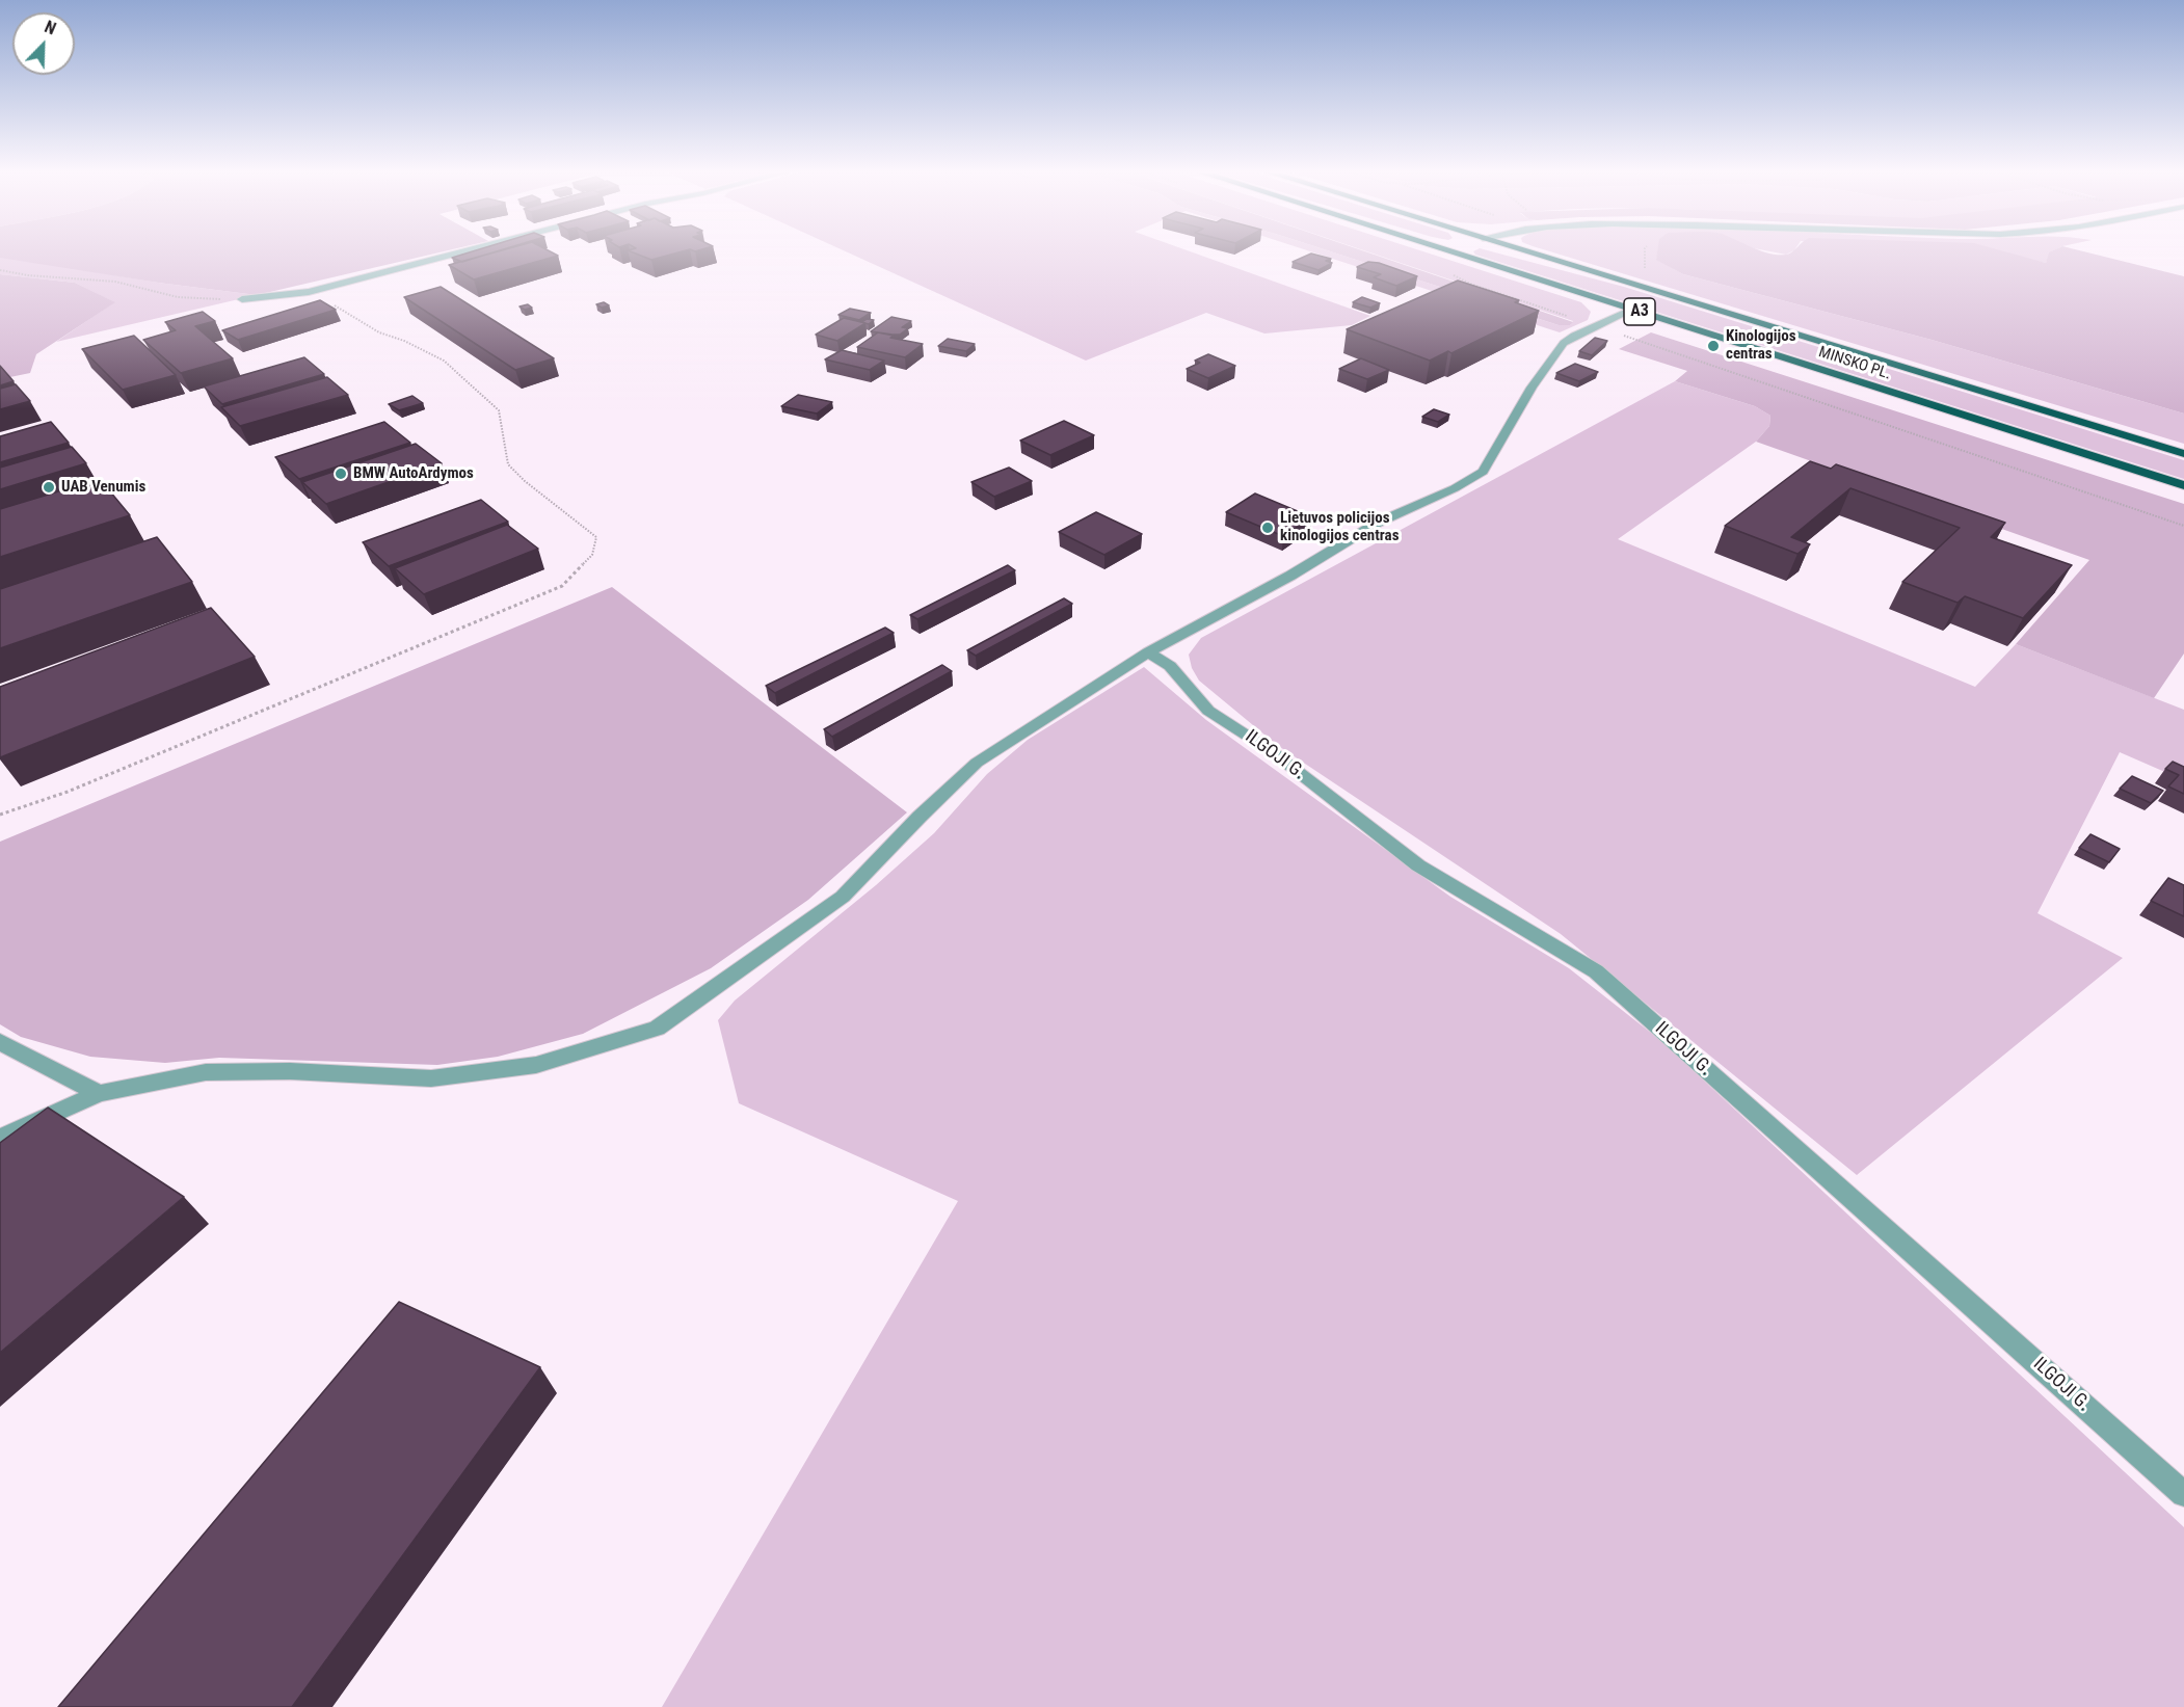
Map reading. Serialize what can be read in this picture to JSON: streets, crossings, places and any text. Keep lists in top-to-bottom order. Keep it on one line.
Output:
{"streets":{"highway":["A3","MINSKO PL."],"street":["ILGOJI G."]},"places":["Kinologijos centras","BMW AutoArdymos","UAB Venumis","Lietuvos policijos kinologijos centras"],"north":"top right"}
